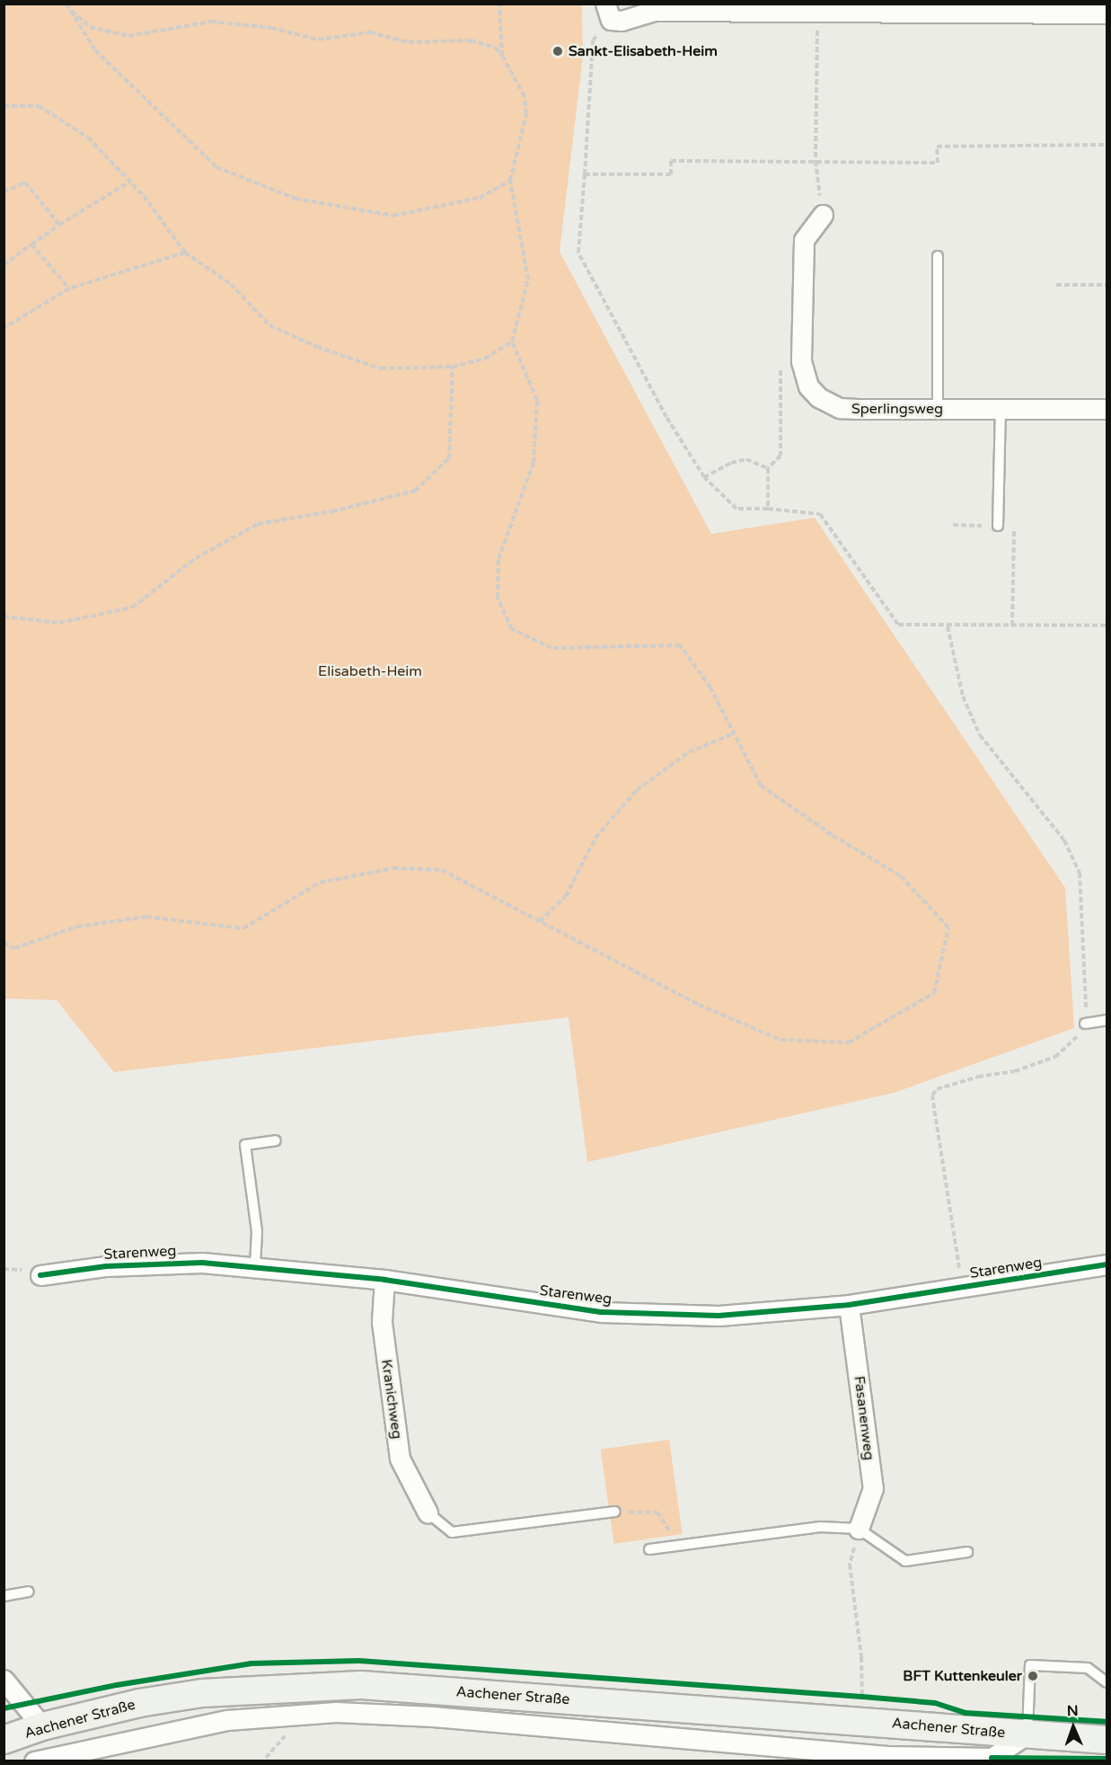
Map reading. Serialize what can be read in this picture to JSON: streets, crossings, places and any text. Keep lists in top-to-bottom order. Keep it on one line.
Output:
{"streets":{"main road":["Aachener Straße"],"street":["Sperlingsweg","Starenweg","Kranichweg","Fasanenweg"]},"crossings":[["Starenweg","Kranichweg"],["Starenweg","Fasanenweg"]],"parks":["Elisabeth-Heim"],"places":["Sankt-Elisabeth-Heim","BFT Kuttenkeuler"],"north":"top"}
